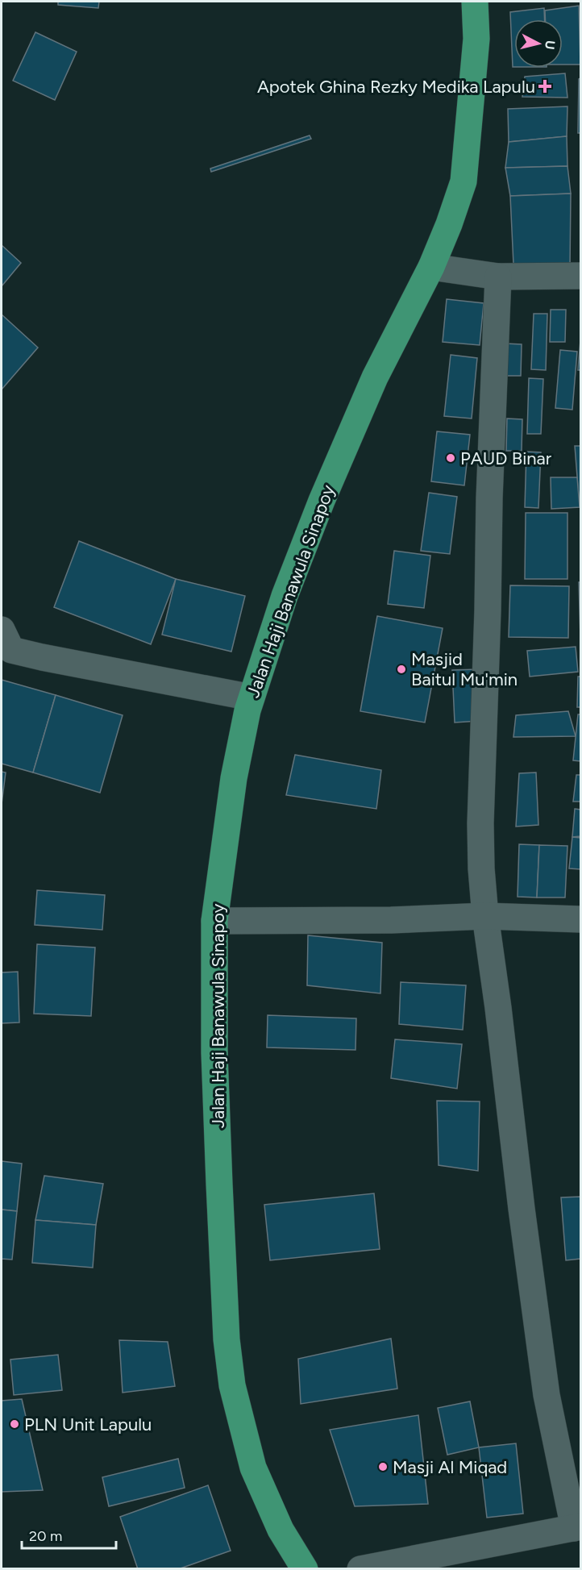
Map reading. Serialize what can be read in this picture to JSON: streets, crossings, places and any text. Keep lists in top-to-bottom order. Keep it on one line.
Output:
{"streets":{"highway":["Jalan Haji Banawula Sinapoy"]},"places":{"health":["Apotek Ghina Rezky Medika Lapulu"],"other":["PAUD Binar","Masjid Baitul Mu'min","PLN Unit Lapulu","Masji Al Miqad"]},"scale_bar":"20 m","north":"right"}
